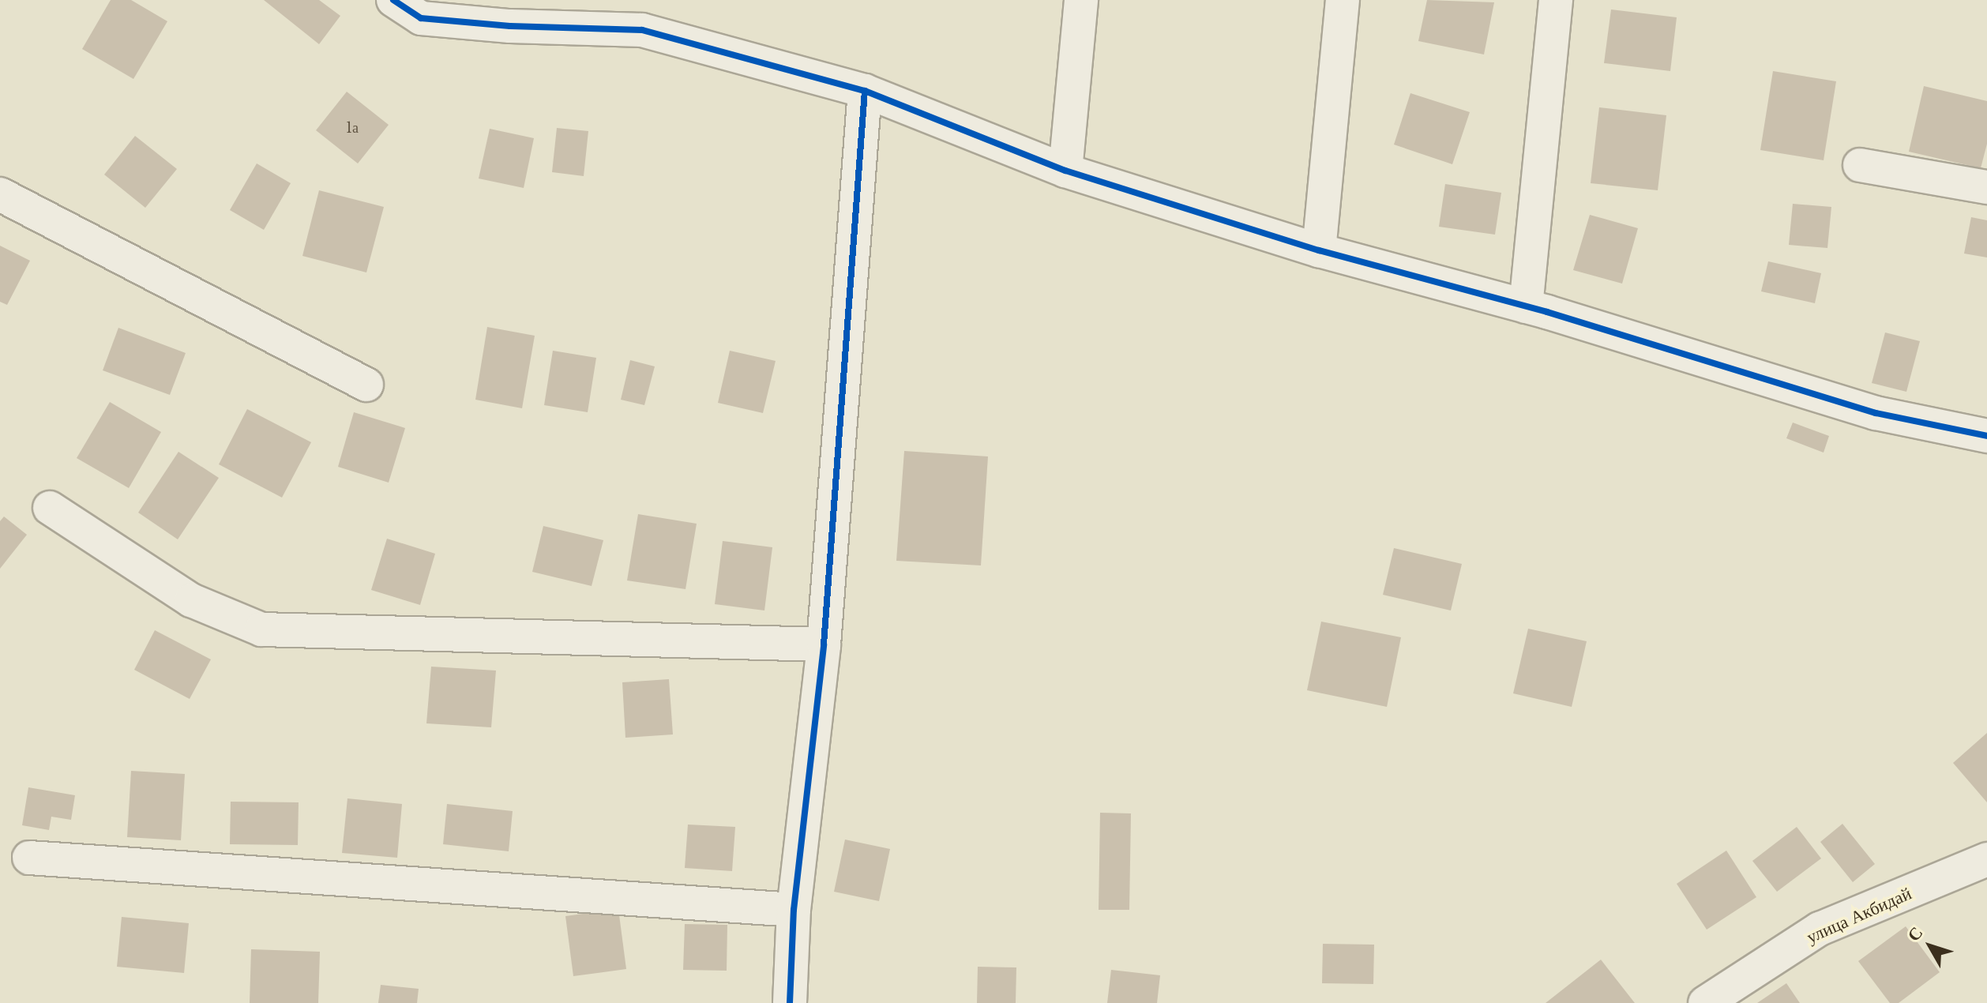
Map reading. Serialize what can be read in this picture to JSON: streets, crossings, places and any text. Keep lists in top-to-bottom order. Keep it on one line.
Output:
{"streets":{"street":["улица Акбидай"]},"house_numbers":["1а"],"north":"top left"}
